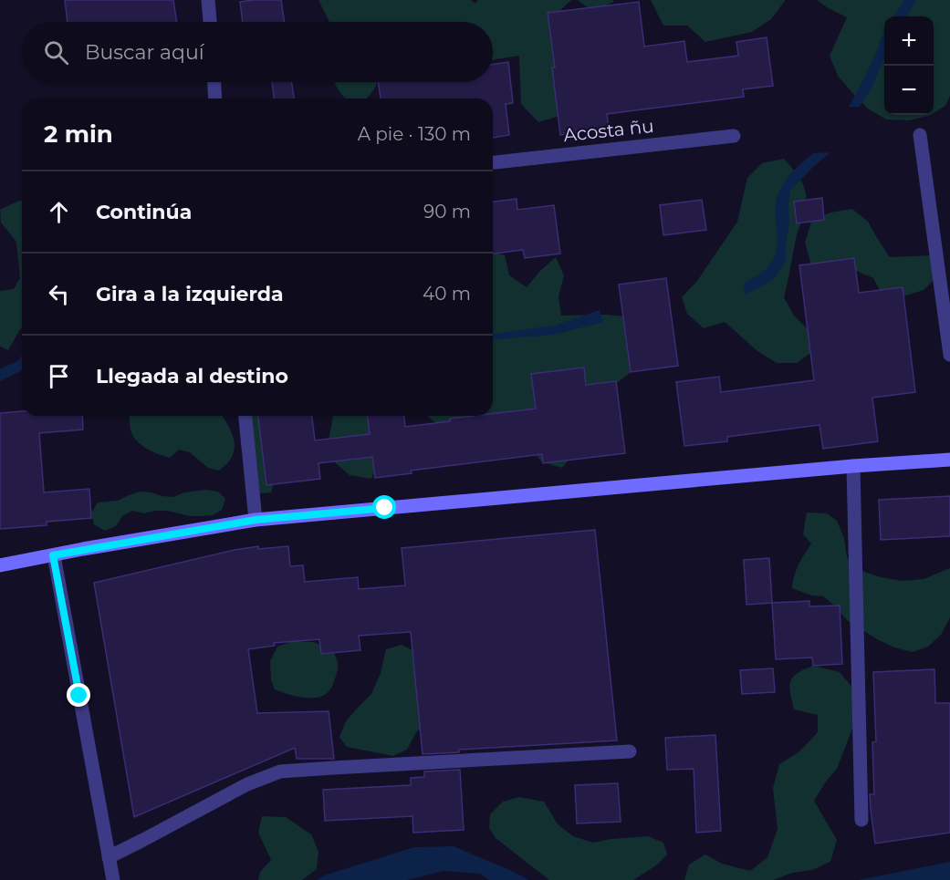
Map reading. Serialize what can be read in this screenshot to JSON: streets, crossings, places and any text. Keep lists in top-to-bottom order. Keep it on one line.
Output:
{"streets":{"street":["Acosta ñu"]},"page":{"map_buttons":["+","−"],"search":"Buscar aquí","heading":["2 min","A pie · 130 m"],"list":[["Continúa","90 m"],["Gira a la izquierda","40 m"],"Llegada al destino"]}}
